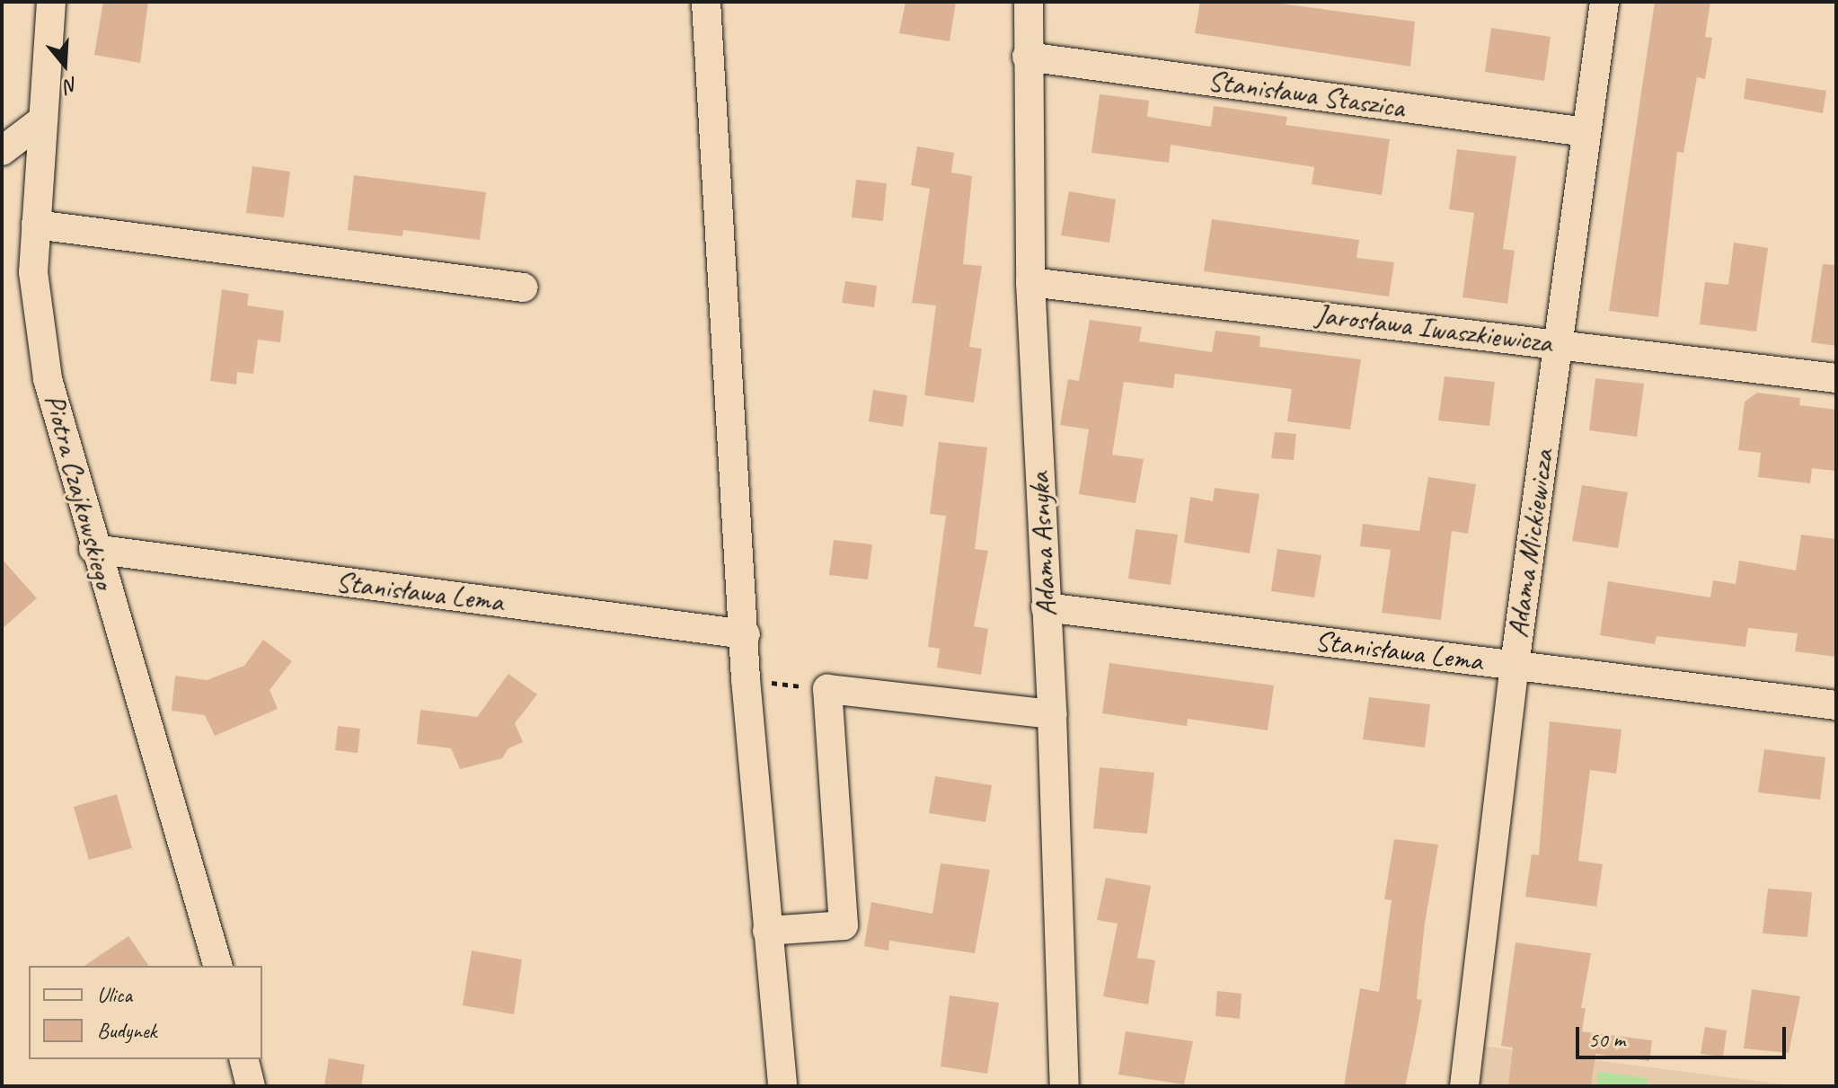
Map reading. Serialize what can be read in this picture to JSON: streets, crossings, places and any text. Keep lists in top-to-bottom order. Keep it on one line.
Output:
{"streets":{"street":["Stanisława Staszica","Jarosława Iwaszkiewicza","Piotra Czajkowskiego","Adama Mickiewicza","Adama Asnyka","Stanisława Lema"]},"crossings":[["Stanisława Staszica","Adama Mickiewicza"],["Stanisława Staszica","Adama Asnyka"],["Jarosława Iwaszkiewicza","Adama Mickiewicza"],["Jarosława Iwaszkiewicza","Adama Asnyka"],["Piotra Czajkowskiego","Stanisława Lema"],["Adama Mickiewicza","Stanisława Lema"],["Adama Asnyka","Stanisława Lema"]],"legend":["Ulica","Budynek"],"scale_bar":"50 m","north":"bottom"}
